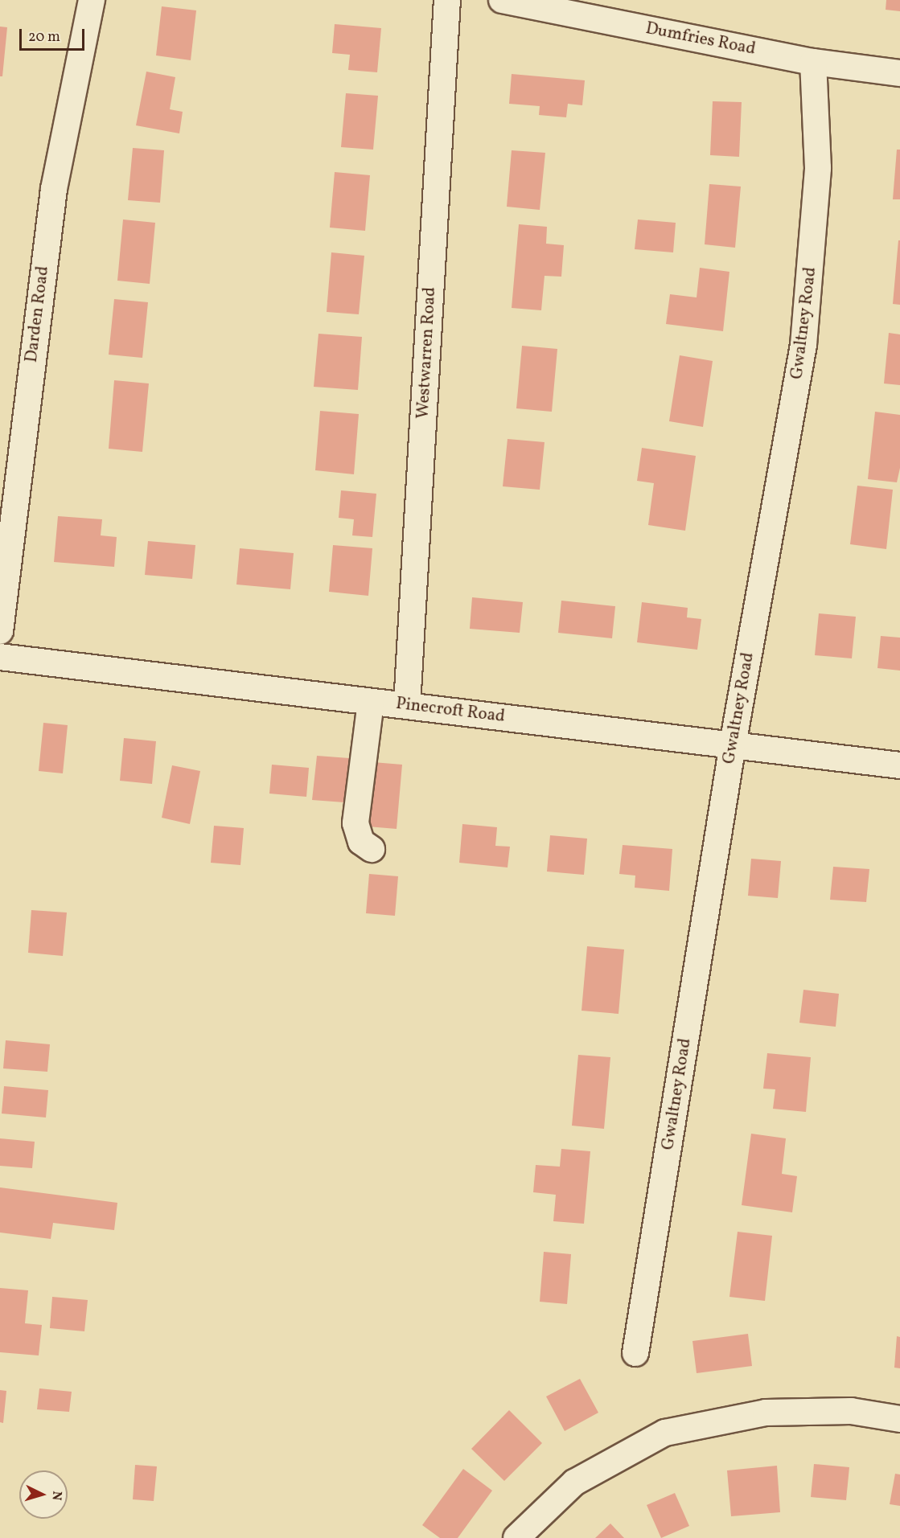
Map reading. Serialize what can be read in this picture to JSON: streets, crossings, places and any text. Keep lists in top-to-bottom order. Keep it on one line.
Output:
{"streets":{"street":["Dumfries Road","Darden Road","Gwaltney Road","Westwarren Road","Pinecroft Road"]},"crossings":[["Dumfries Road","Gwaltney Road"],["Gwaltney Road","Pinecroft Road"],["Westwarren Road","Pinecroft Road"]],"scale_bar":"20 m","north":"right"}
